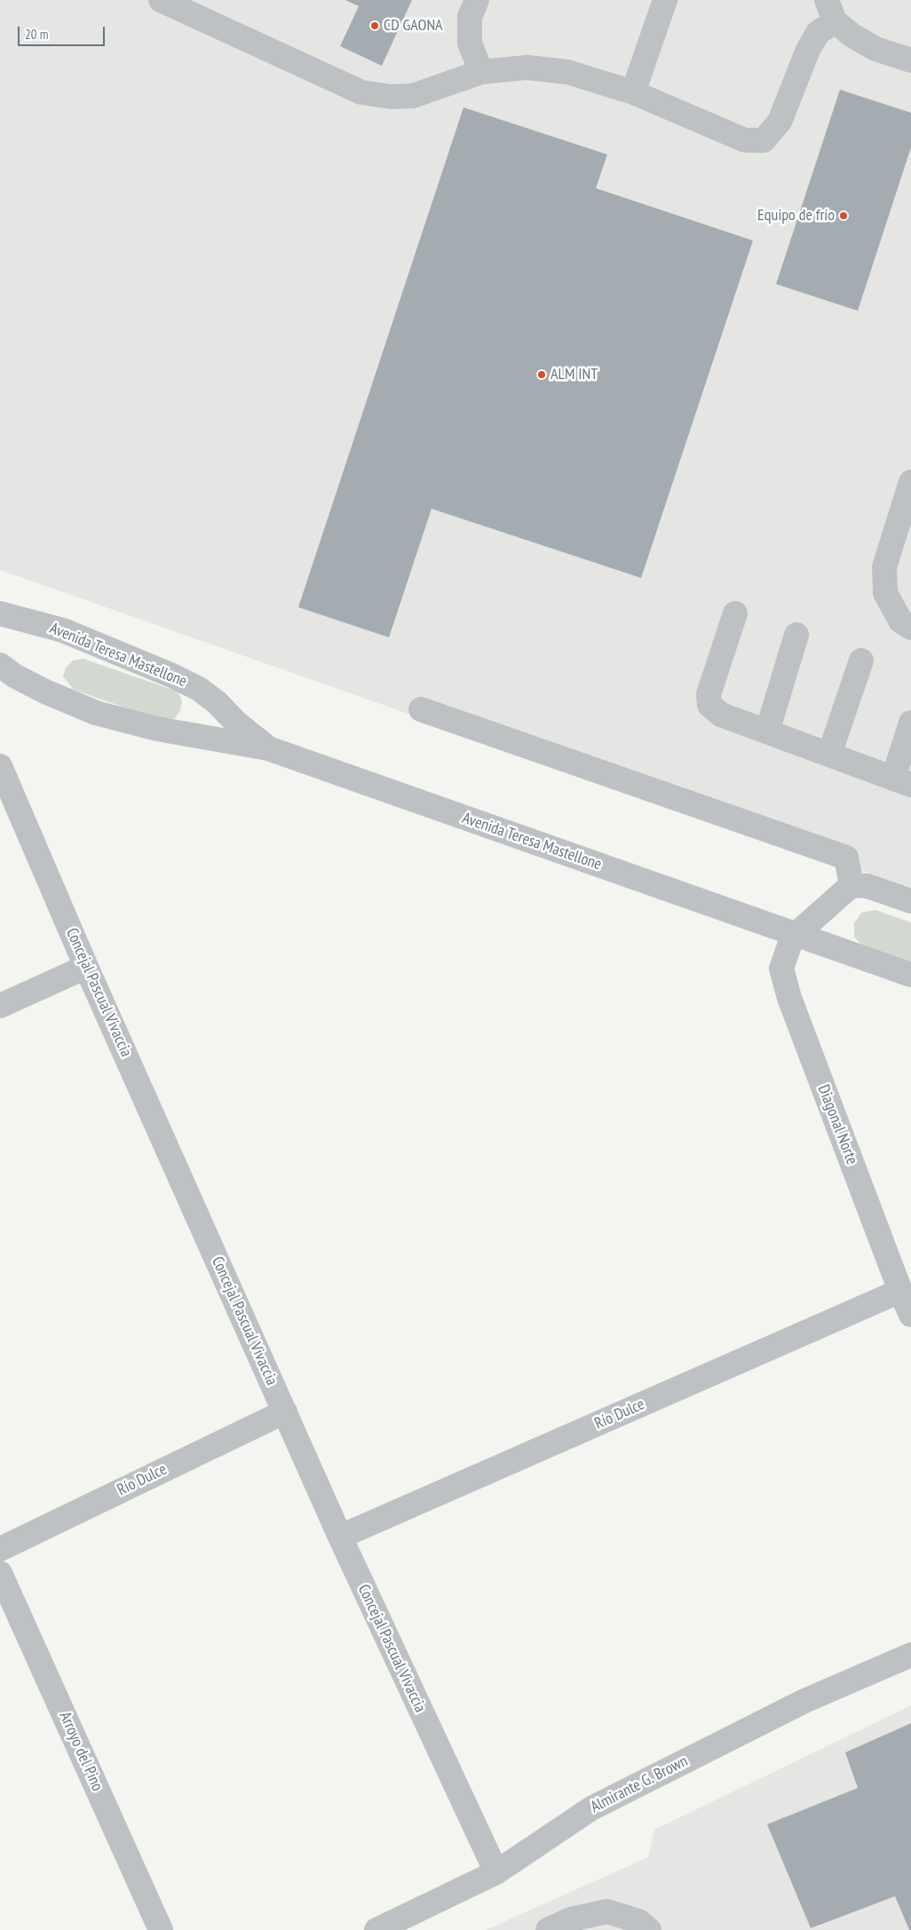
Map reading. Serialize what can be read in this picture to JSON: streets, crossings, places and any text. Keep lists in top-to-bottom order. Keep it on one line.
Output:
{"streets":{"street":["Avenida Teresa Mastellone","Concejal Pascual Vivaccia","Diagonal Norte","Río Dulce","Arroyo del Pino","Almirante G. Brown"]},"crossings":[["Avenida Teresa Mastellone","Diagonal Norte"],["Concejal Pascual Vivaccia","Río Dulce"],["Concejal Pascual Vivaccia","Almirante G. Brown"],["Diagonal Norte","Río Dulce"]],"places":["CD GAONA","Equipo de frío","ALM INT"],"scale_bar":"20 m"}
